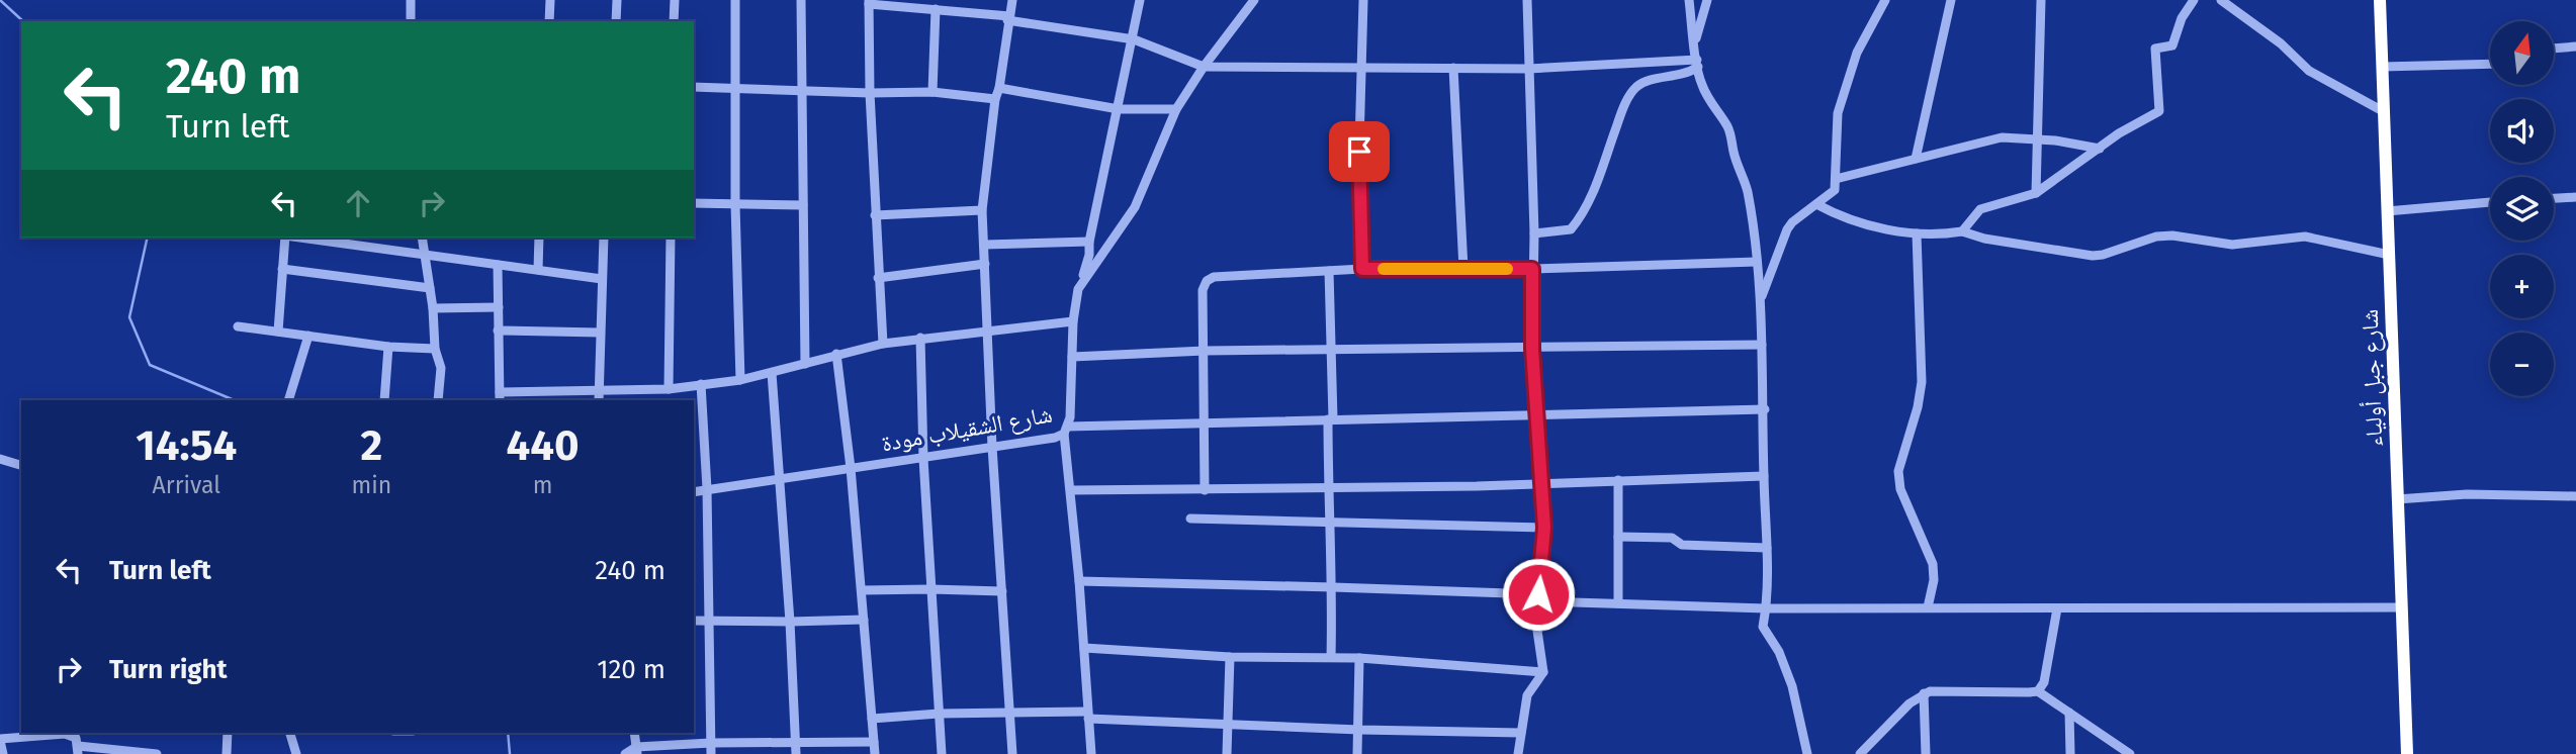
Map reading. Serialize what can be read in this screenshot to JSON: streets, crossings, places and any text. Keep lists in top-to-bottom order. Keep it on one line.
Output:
{"streets":{"highway":["شارع جبل أولياء"],"street":["شارع الشقيلاب مودة"]},"north":"top","page":{"map_buttons":["+","−"],"turn":["240 m","Turn left"],"eta":["14:54","Arrival","2","min","440","m"],"list":[{"name":"Turn left","value":"240 m"},{"name":"Turn right","value":"120 m"}]}}
